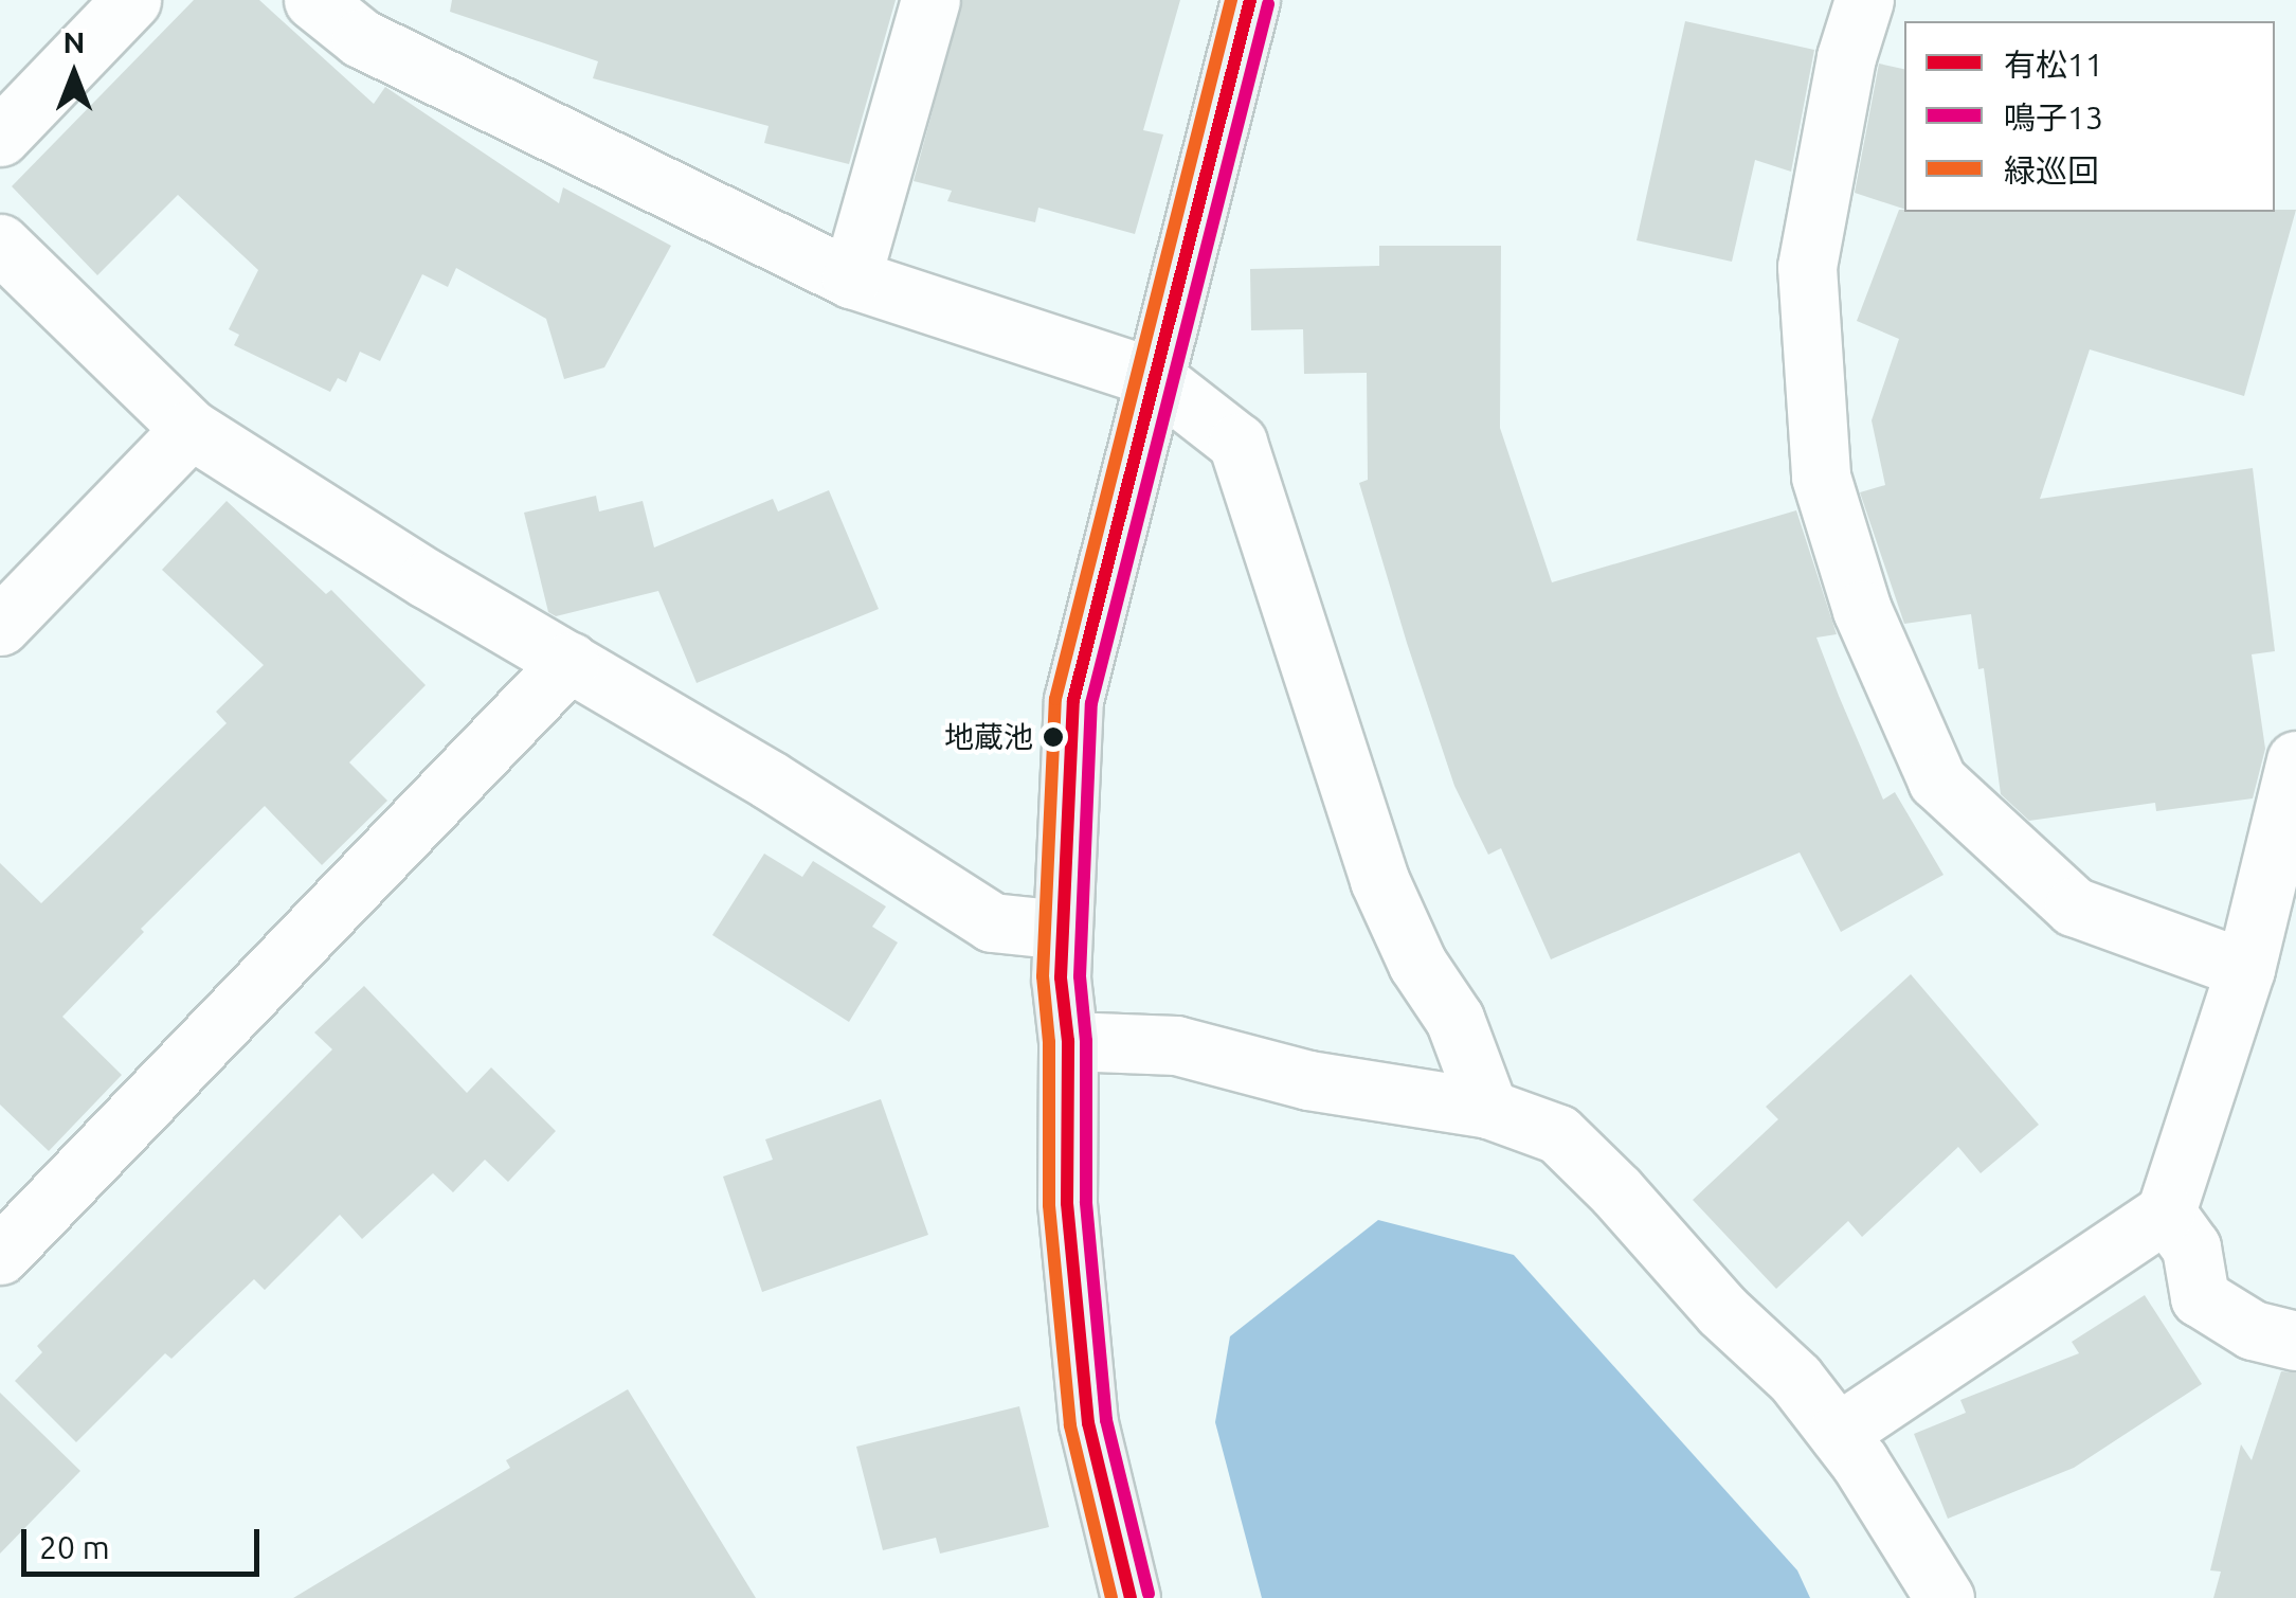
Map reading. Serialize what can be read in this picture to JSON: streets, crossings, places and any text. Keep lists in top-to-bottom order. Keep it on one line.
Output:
{"places":["地蔵池"],"lines":["transit line 有松11","transit line 緑巡回","transit line 鳴子13"],"legend":["有松11","鳴子13","緑巡回"],"scale_bar":"20 m","north":"top"}
